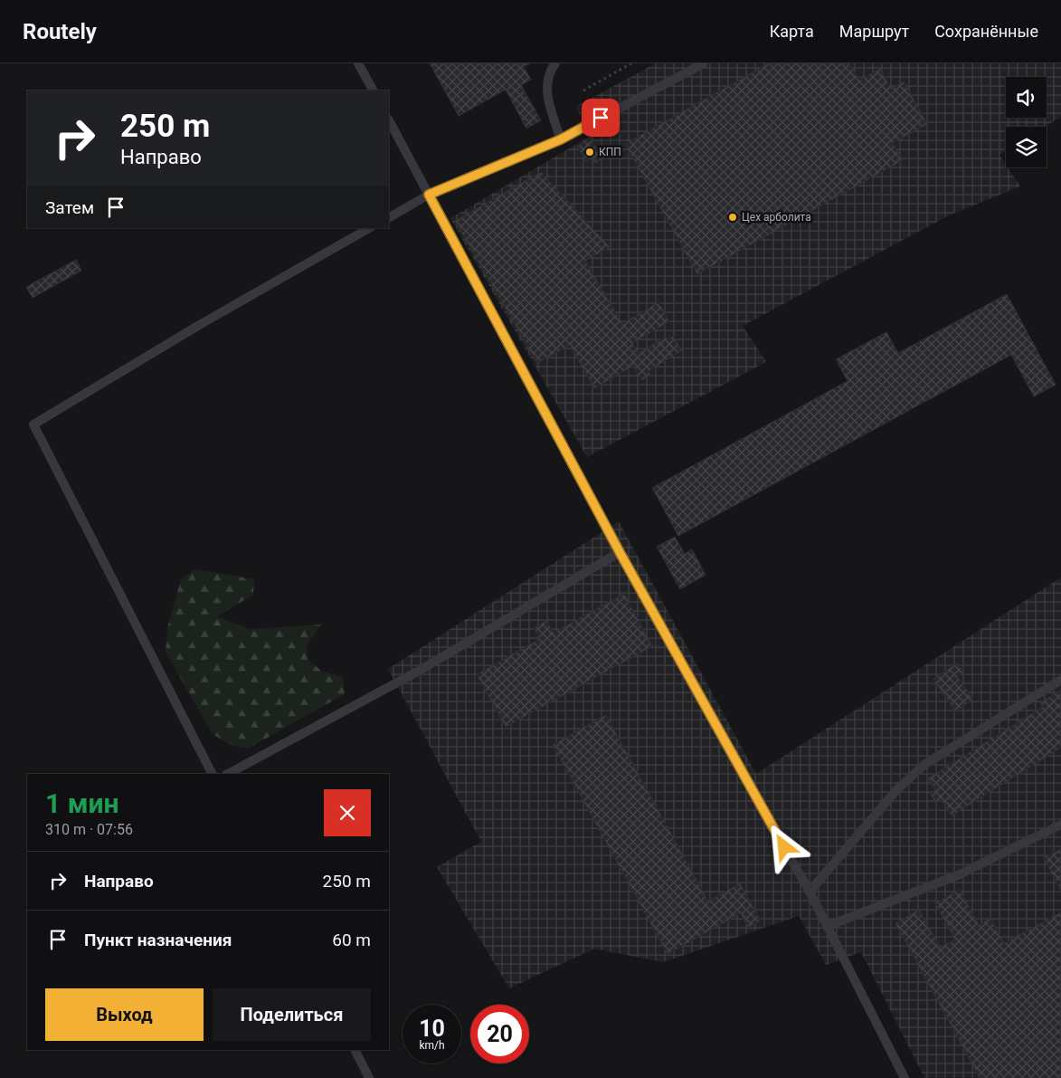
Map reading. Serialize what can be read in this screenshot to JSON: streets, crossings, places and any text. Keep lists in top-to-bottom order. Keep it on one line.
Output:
{"places":["КПП","Цех арболита"],"page":{"header":"Routely","nav":["Карта","Маршрут","Сохранённые"],"turn":["250 m","Направо"],"then":"Затем","heading":["1 мин","310 m · 07:56"],"list":[{"name":"Направо","value":"250 m"},{"name":"Пункт назначения","value":"60 m"}],"buttons":["Выход","Поделиться"],"speed":"10 km/h","limit":"20"}}
